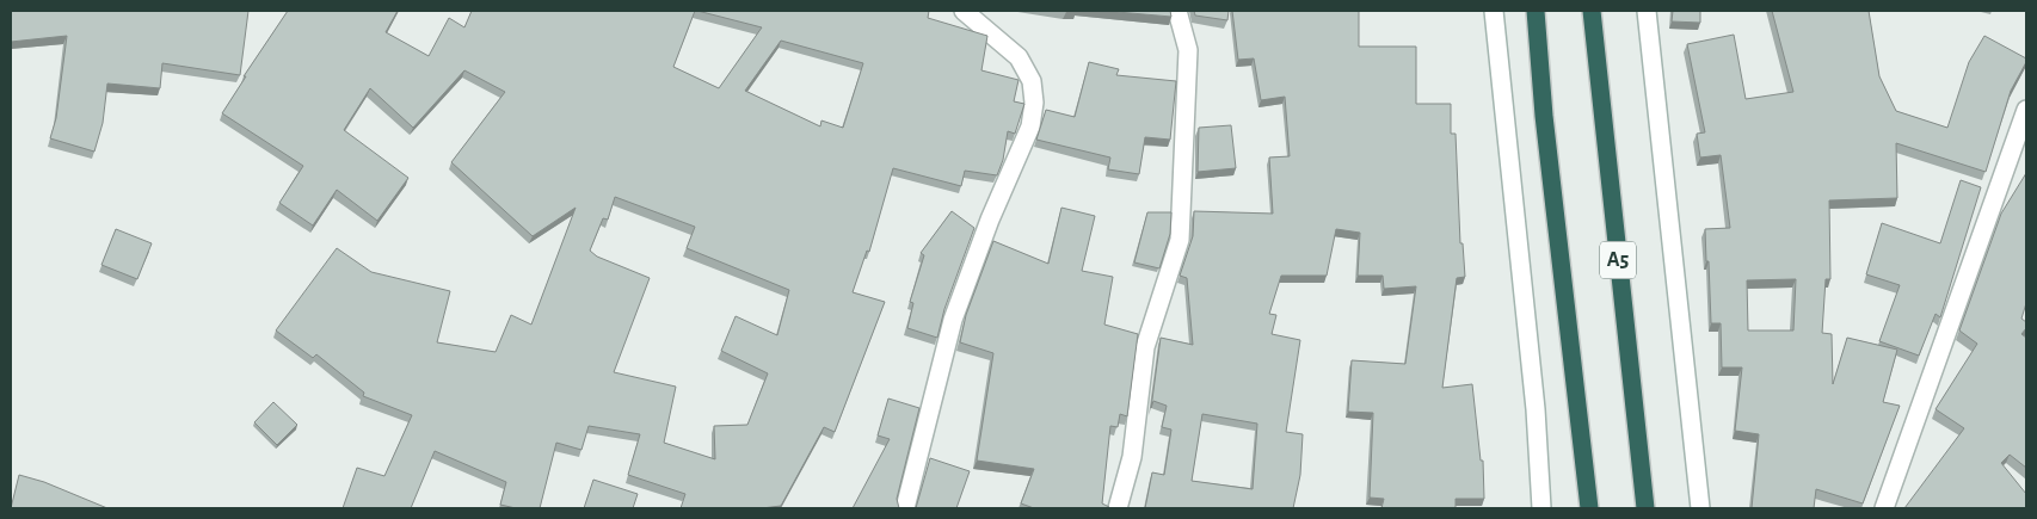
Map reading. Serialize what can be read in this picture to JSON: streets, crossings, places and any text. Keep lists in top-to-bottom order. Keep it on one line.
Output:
{"streets":{"highway":["A5"]}}
